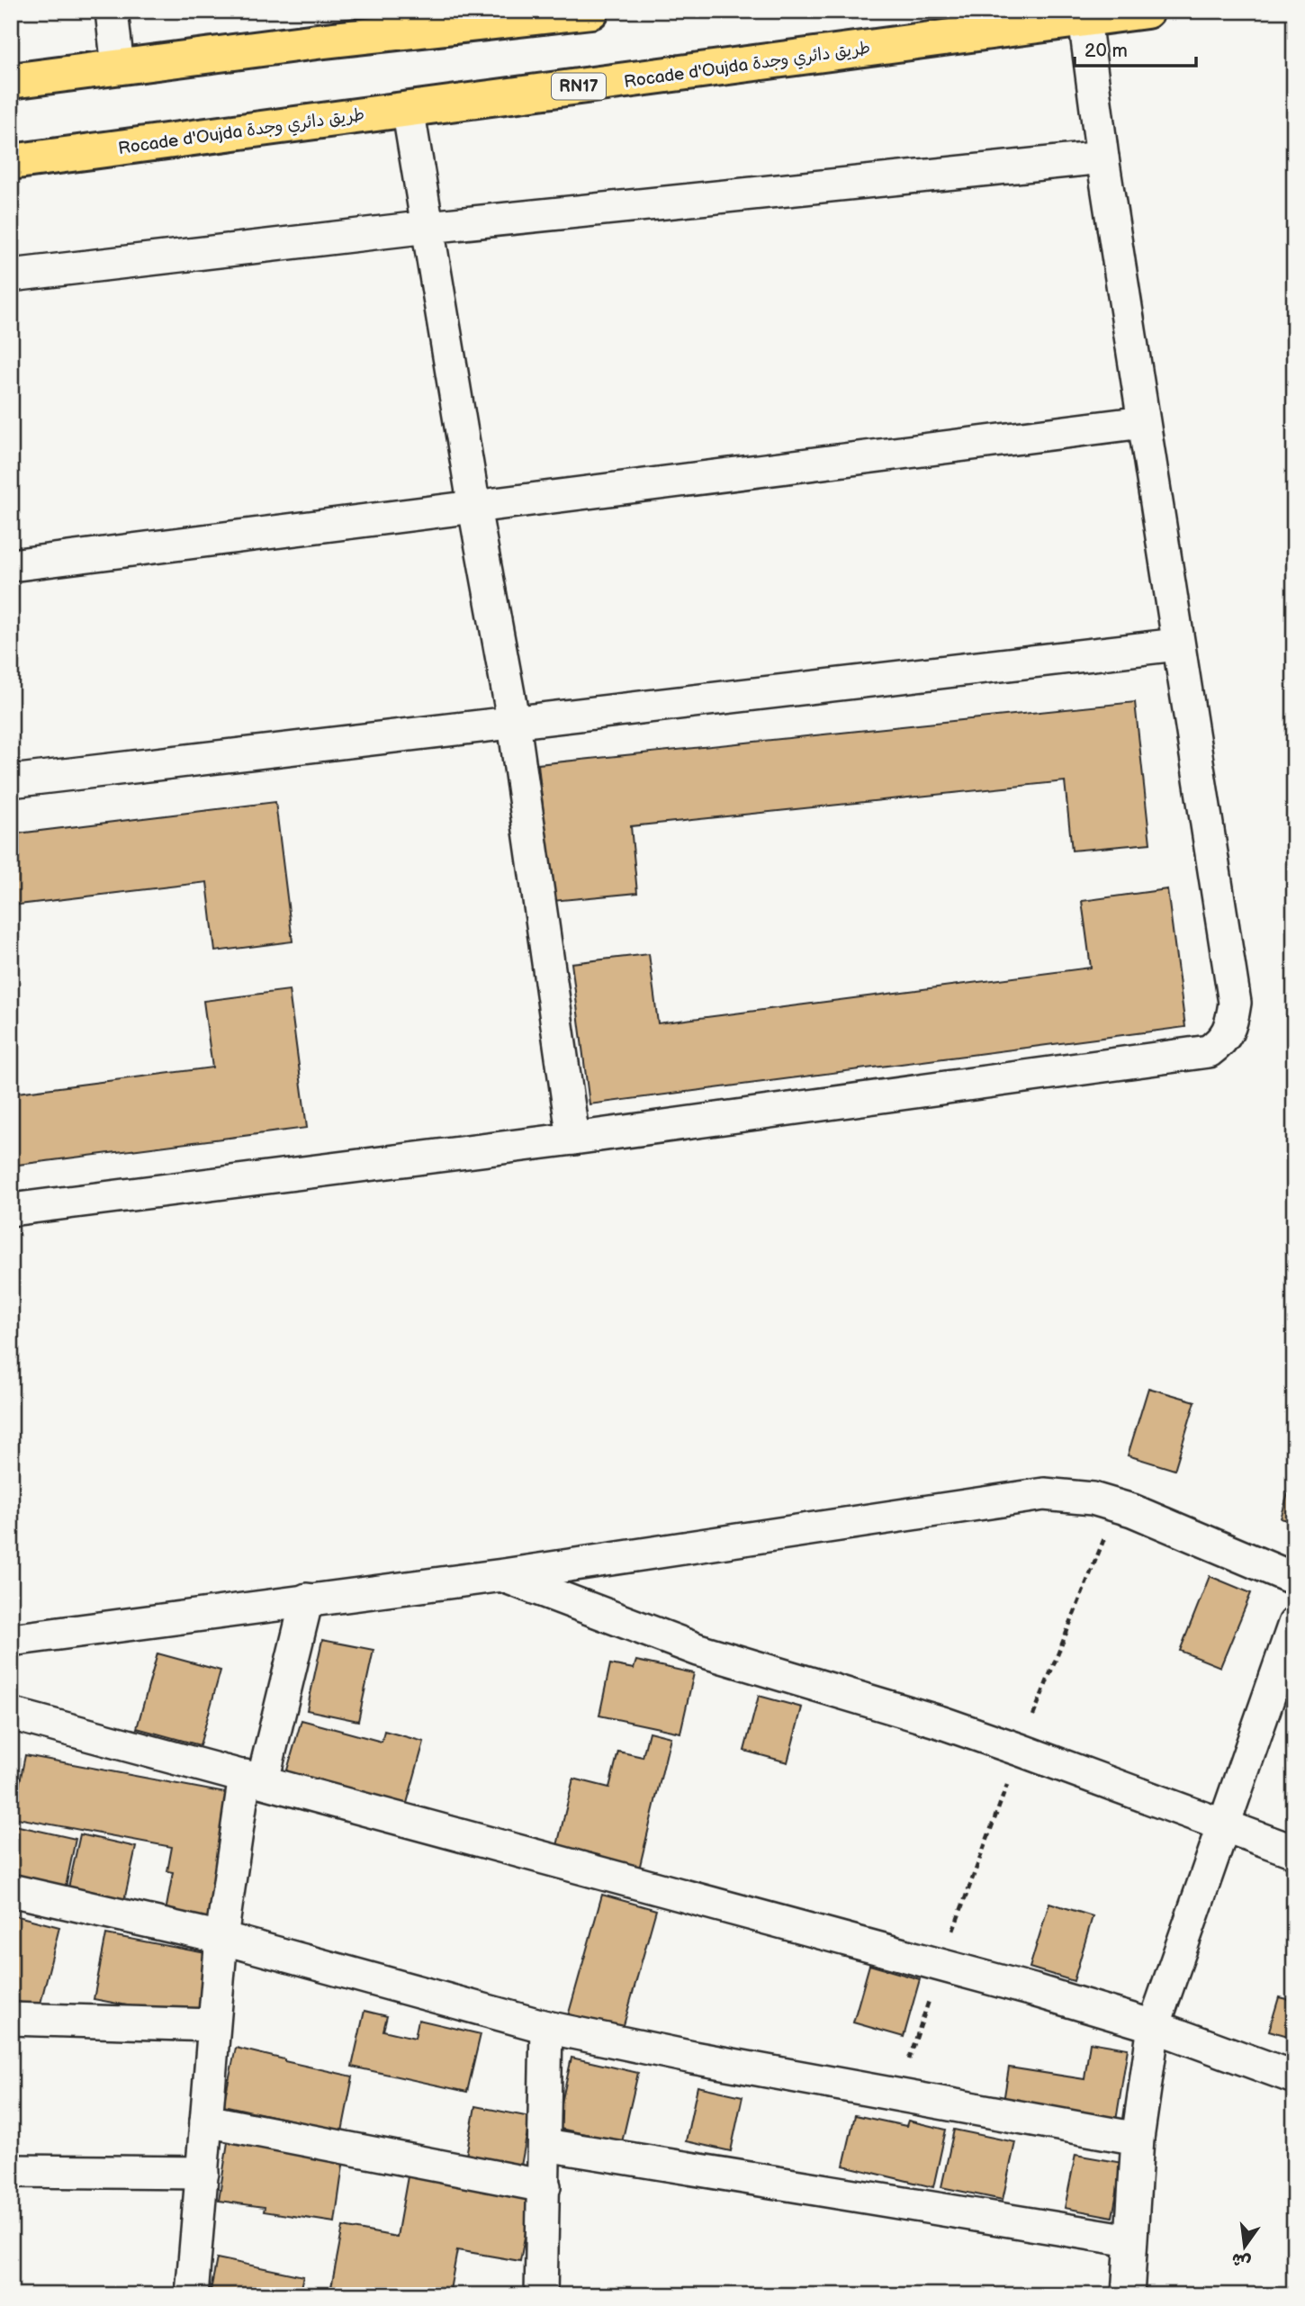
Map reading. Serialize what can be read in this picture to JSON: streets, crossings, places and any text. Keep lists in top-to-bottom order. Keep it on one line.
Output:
{"streets":{"highway":["Rocade d'Oujda طريق دائري وجدة","RN17"]},"scale_bar":"20 m","north":"bottom"}
